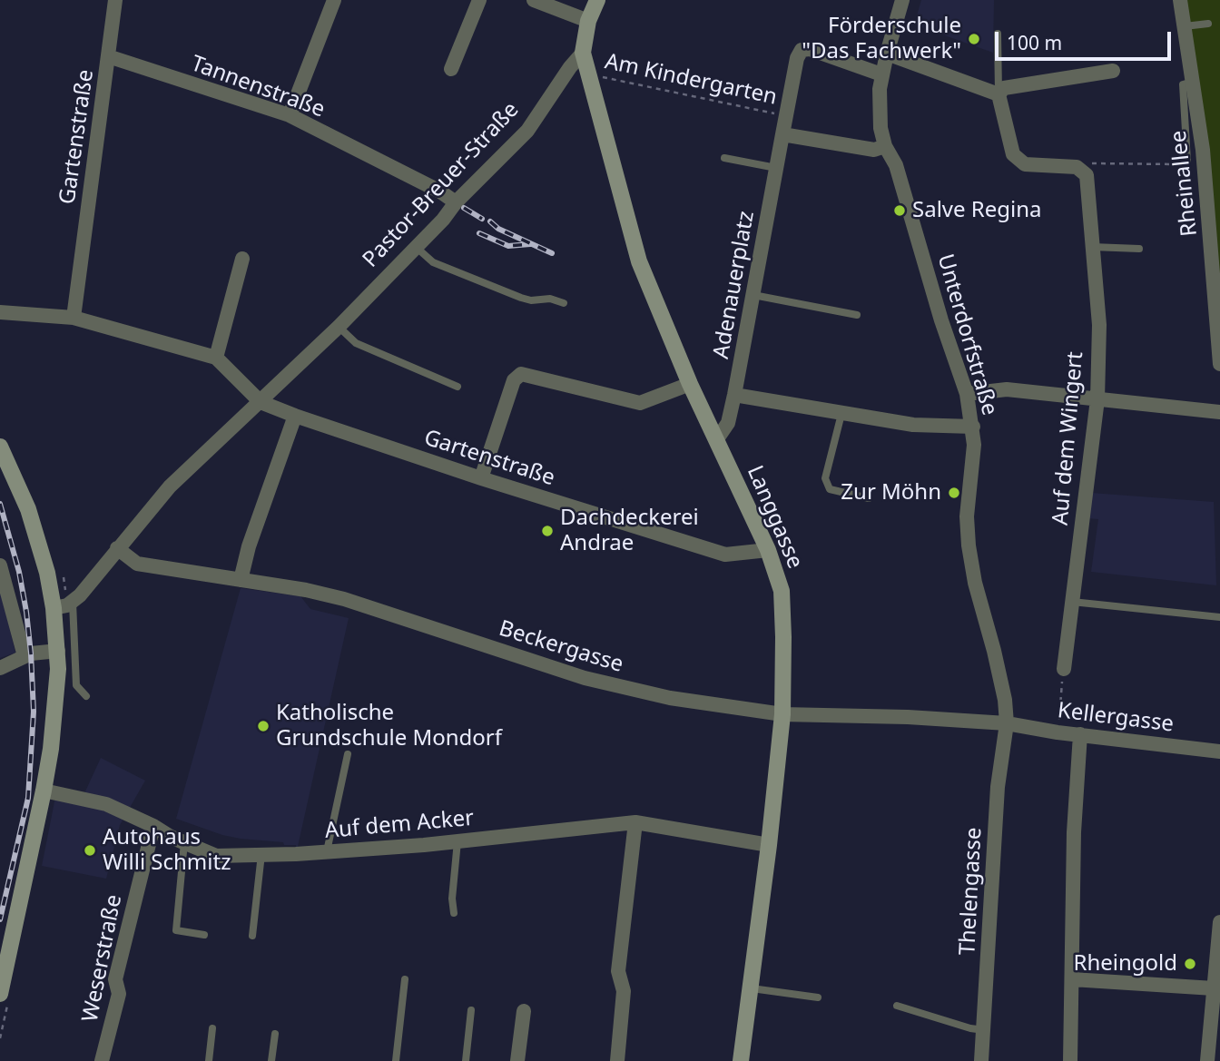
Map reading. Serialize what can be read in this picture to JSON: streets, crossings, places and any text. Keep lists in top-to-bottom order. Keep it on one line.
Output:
{"streets":{"street":["Tannenstraße","Gartenstraße","Rheinallee","Pastor-Breuer-Straße","Adenauerplatz","Unterdorfstraße","Auf dem Wingert","Langgasse","Beckergasse","Kellergasse","Auf dem Acker","Thelengasse","Weserstraße"],"path":["Am Kindergarten"]},"crossings":[["Am Kindergarten","Adenauerplatz"],["Am Kindergarten","Langgasse"],["Tannenstraße","Gartenstraße"],["Tannenstraße","Pastor-Breuer-Straße"],["Gartenstraße","Pastor-Breuer-Straße"],["Gartenstraße","Langgasse"],["Pastor-Breuer-Straße","Langgasse"],["Pastor-Breuer-Straße","Beckergasse"],["Adenauerplatz","Unterdorfstraße"],["Adenauerplatz","Langgasse"],["Unterdorfstraße","Beckergasse"],["Unterdorfstraße","Kellergasse"],["Unterdorfstraße","Thelengasse"],["Langgasse","Beckergasse"],["Langgasse","Auf dem Acker"],["Beckergasse","Kellergasse"],["Beckergasse","Thelengasse"],["Kellergasse","Thelengasse"],["Auf dem Acker","Weserstraße"]],"places":["Förderschule \"Das Fachwerk\"","Salve Regina","Zur Möhn","Dachdeckerei Andrae","Katholische Grundschule Mondorf","Autohaus Willi Schmitz","Rheingold"],"scale_bar":"100 m"}
